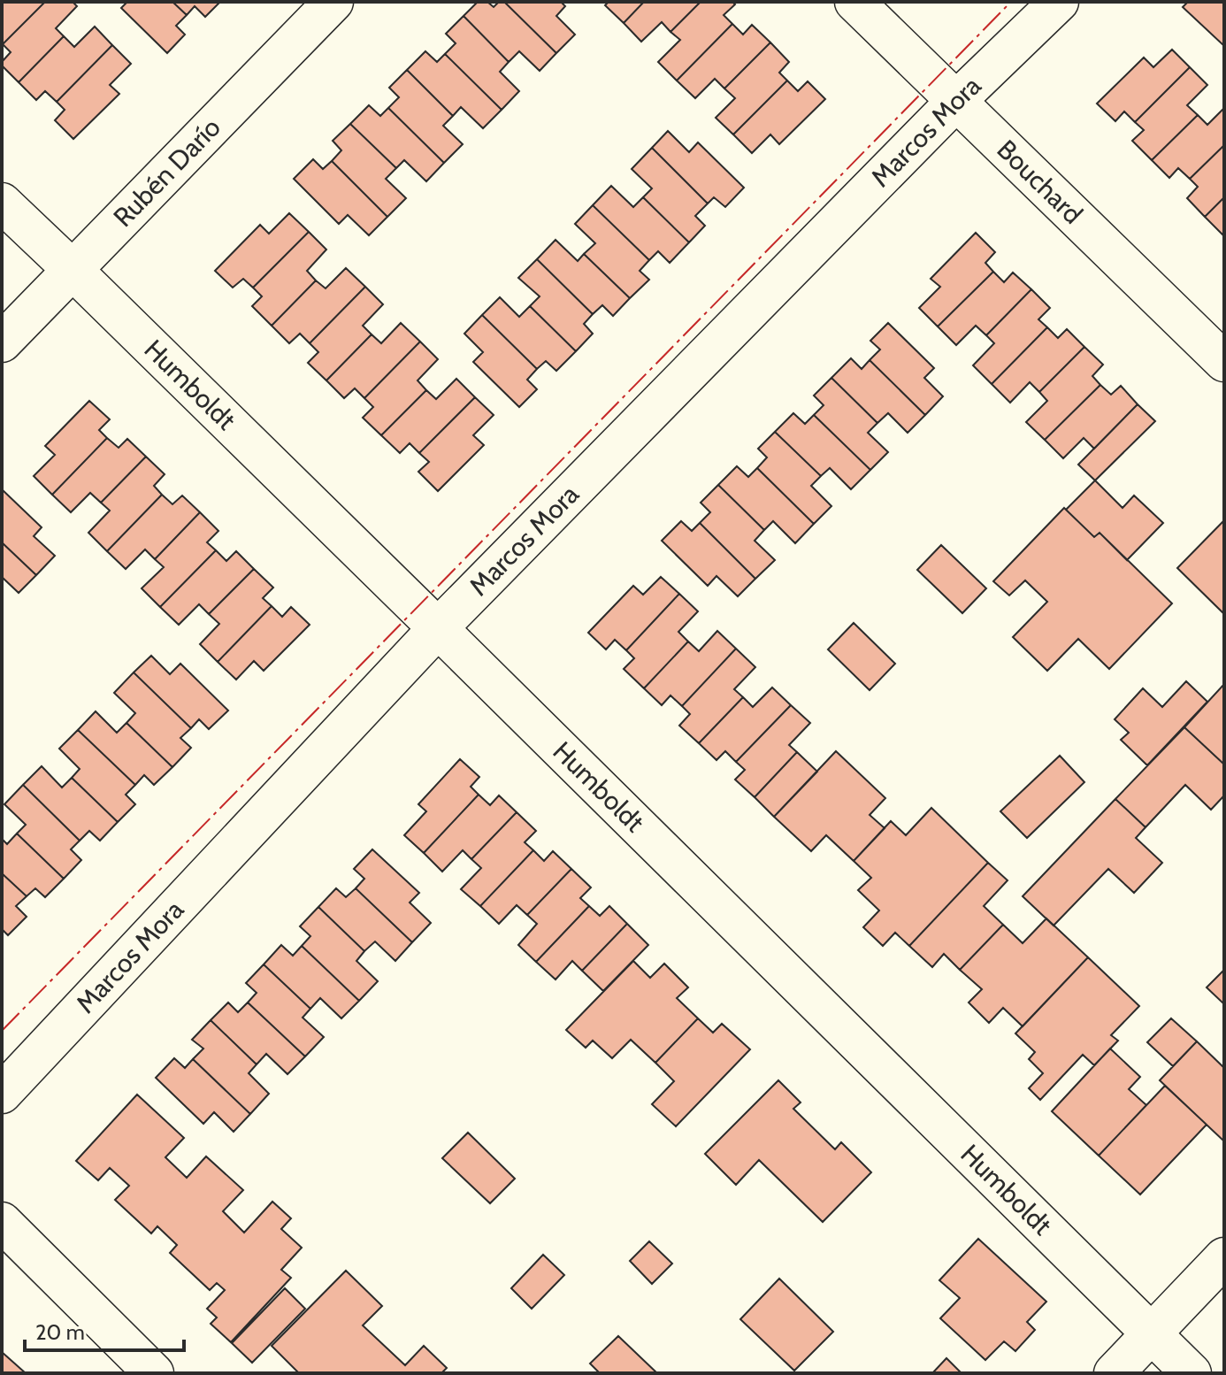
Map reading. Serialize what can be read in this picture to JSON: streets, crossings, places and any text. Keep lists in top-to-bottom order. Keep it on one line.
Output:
{"streets":{"street":["Marcos Mora","Rubén Darío","Bouchard","Humboldt"]},"crossings":[["Marcos Mora","Bouchard"],["Marcos Mora","Humboldt"],["Rubén Darío","Humboldt"]],"scale_bar":"20 m"}
